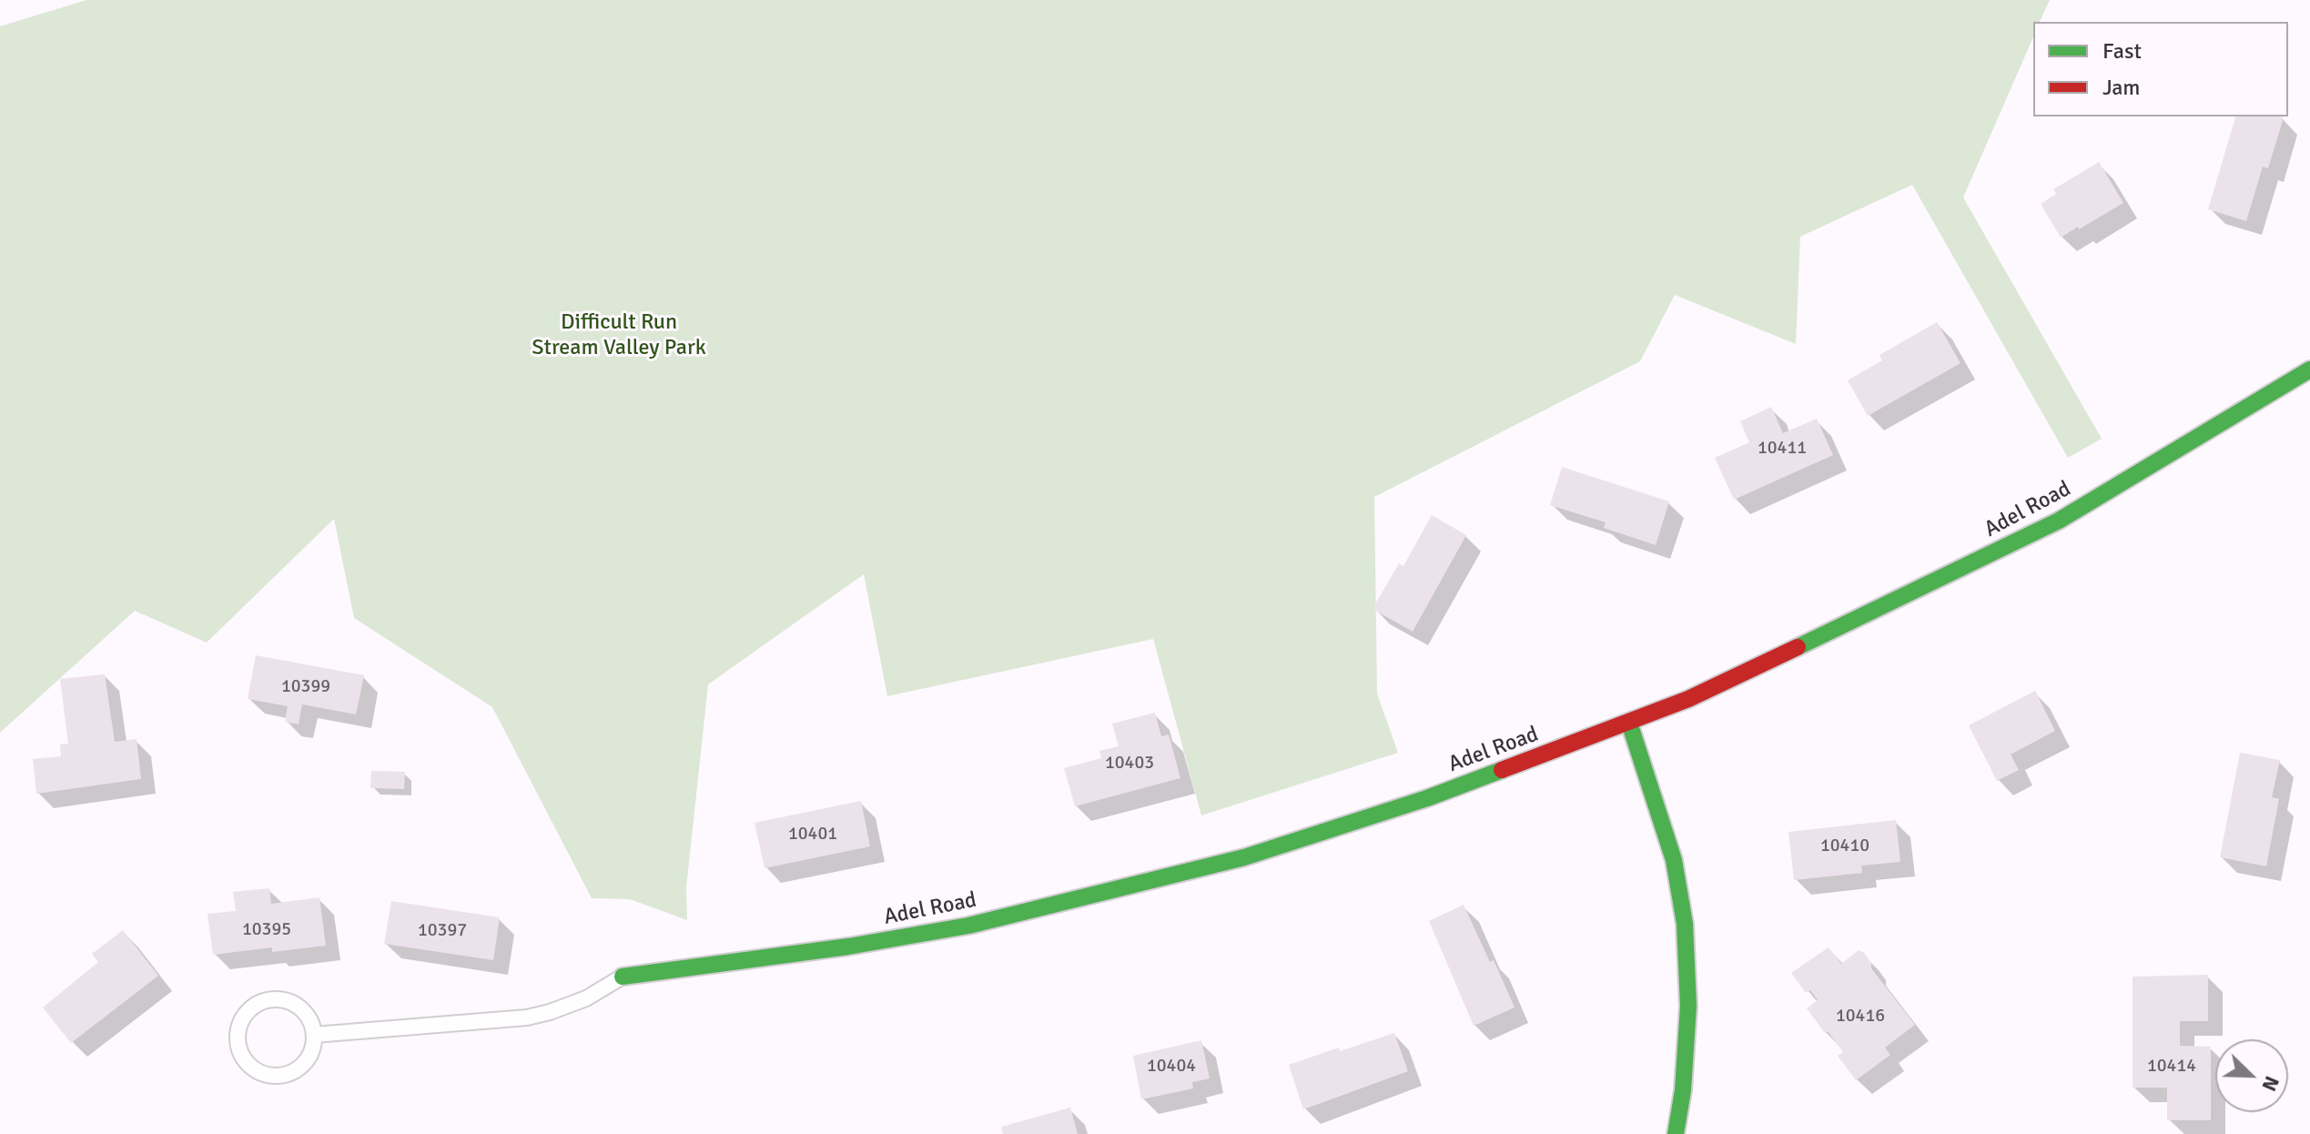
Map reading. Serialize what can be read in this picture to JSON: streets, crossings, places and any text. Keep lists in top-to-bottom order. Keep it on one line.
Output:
{"streets":{"street":["Adel Road"]},"parks":["Difficult Run Stream Valley Park"],"house_numbers":["10411","10399","10403","10401","10410","10395","10397","10416","10404","10414"],"legend":["Fast","Jam"],"north":"bottom right"}
